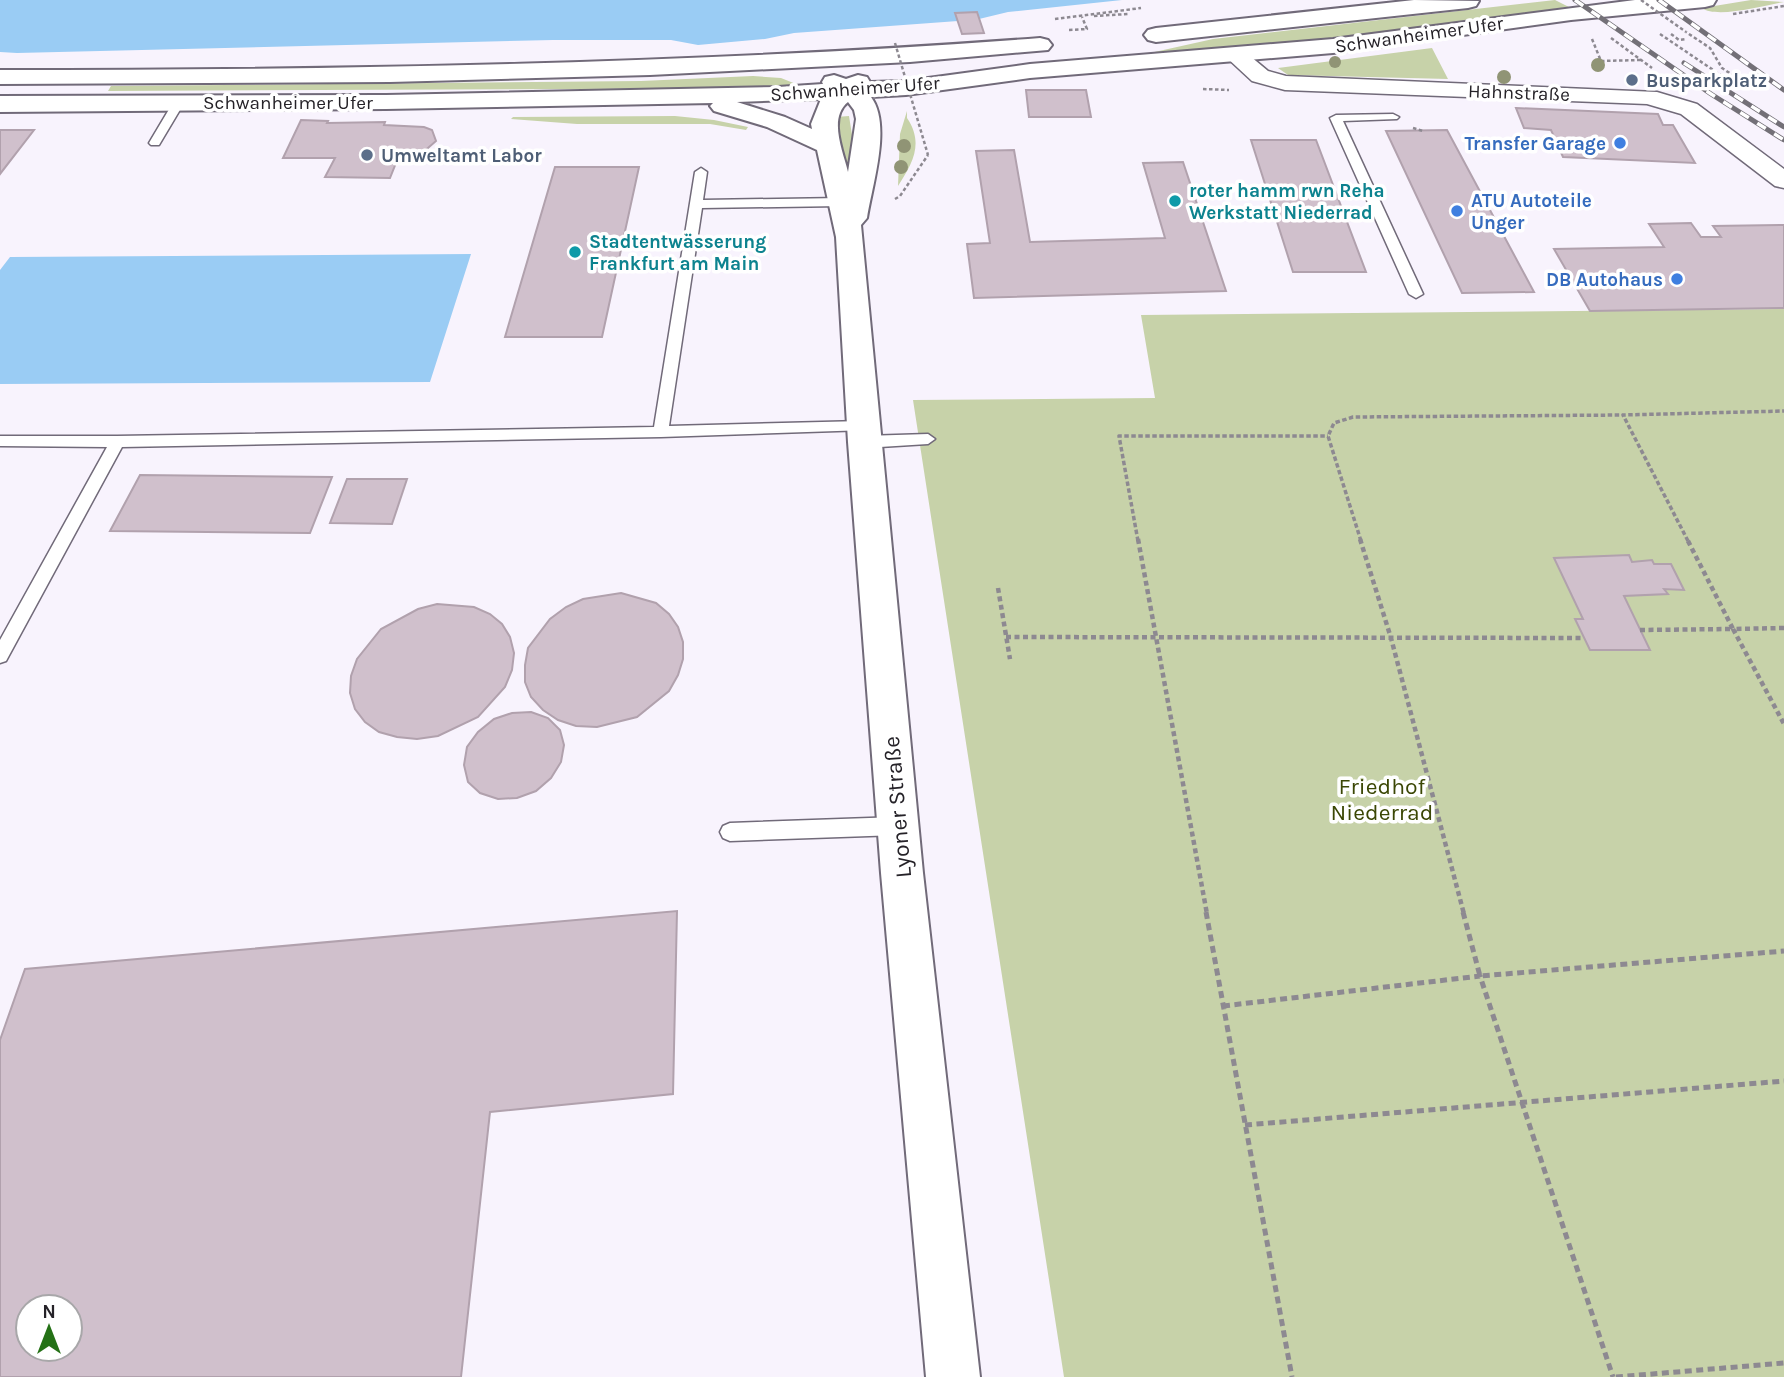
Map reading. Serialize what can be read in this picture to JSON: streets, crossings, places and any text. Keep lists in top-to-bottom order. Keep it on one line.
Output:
{"streets":{"main road":["Schwanheimer Ufer","Lyoner Straße"],"street":["Hahnstraße"]},"crossings":[["Schwanheimer Ufer","Hahnstraße"],["Schwanheimer Ufer","Lyoner Straße"]],"parks":["Friedhof Niederrad"],"places":["Busparkplatz","Transfer Garage","Umweltamt Labor","roter hamm rwn Reha Werkstatt Niederrad","ATU Autoteile Unger","Stadtentwässerung Frankfurt am Main","DB Autohaus"],"north":"top"}
